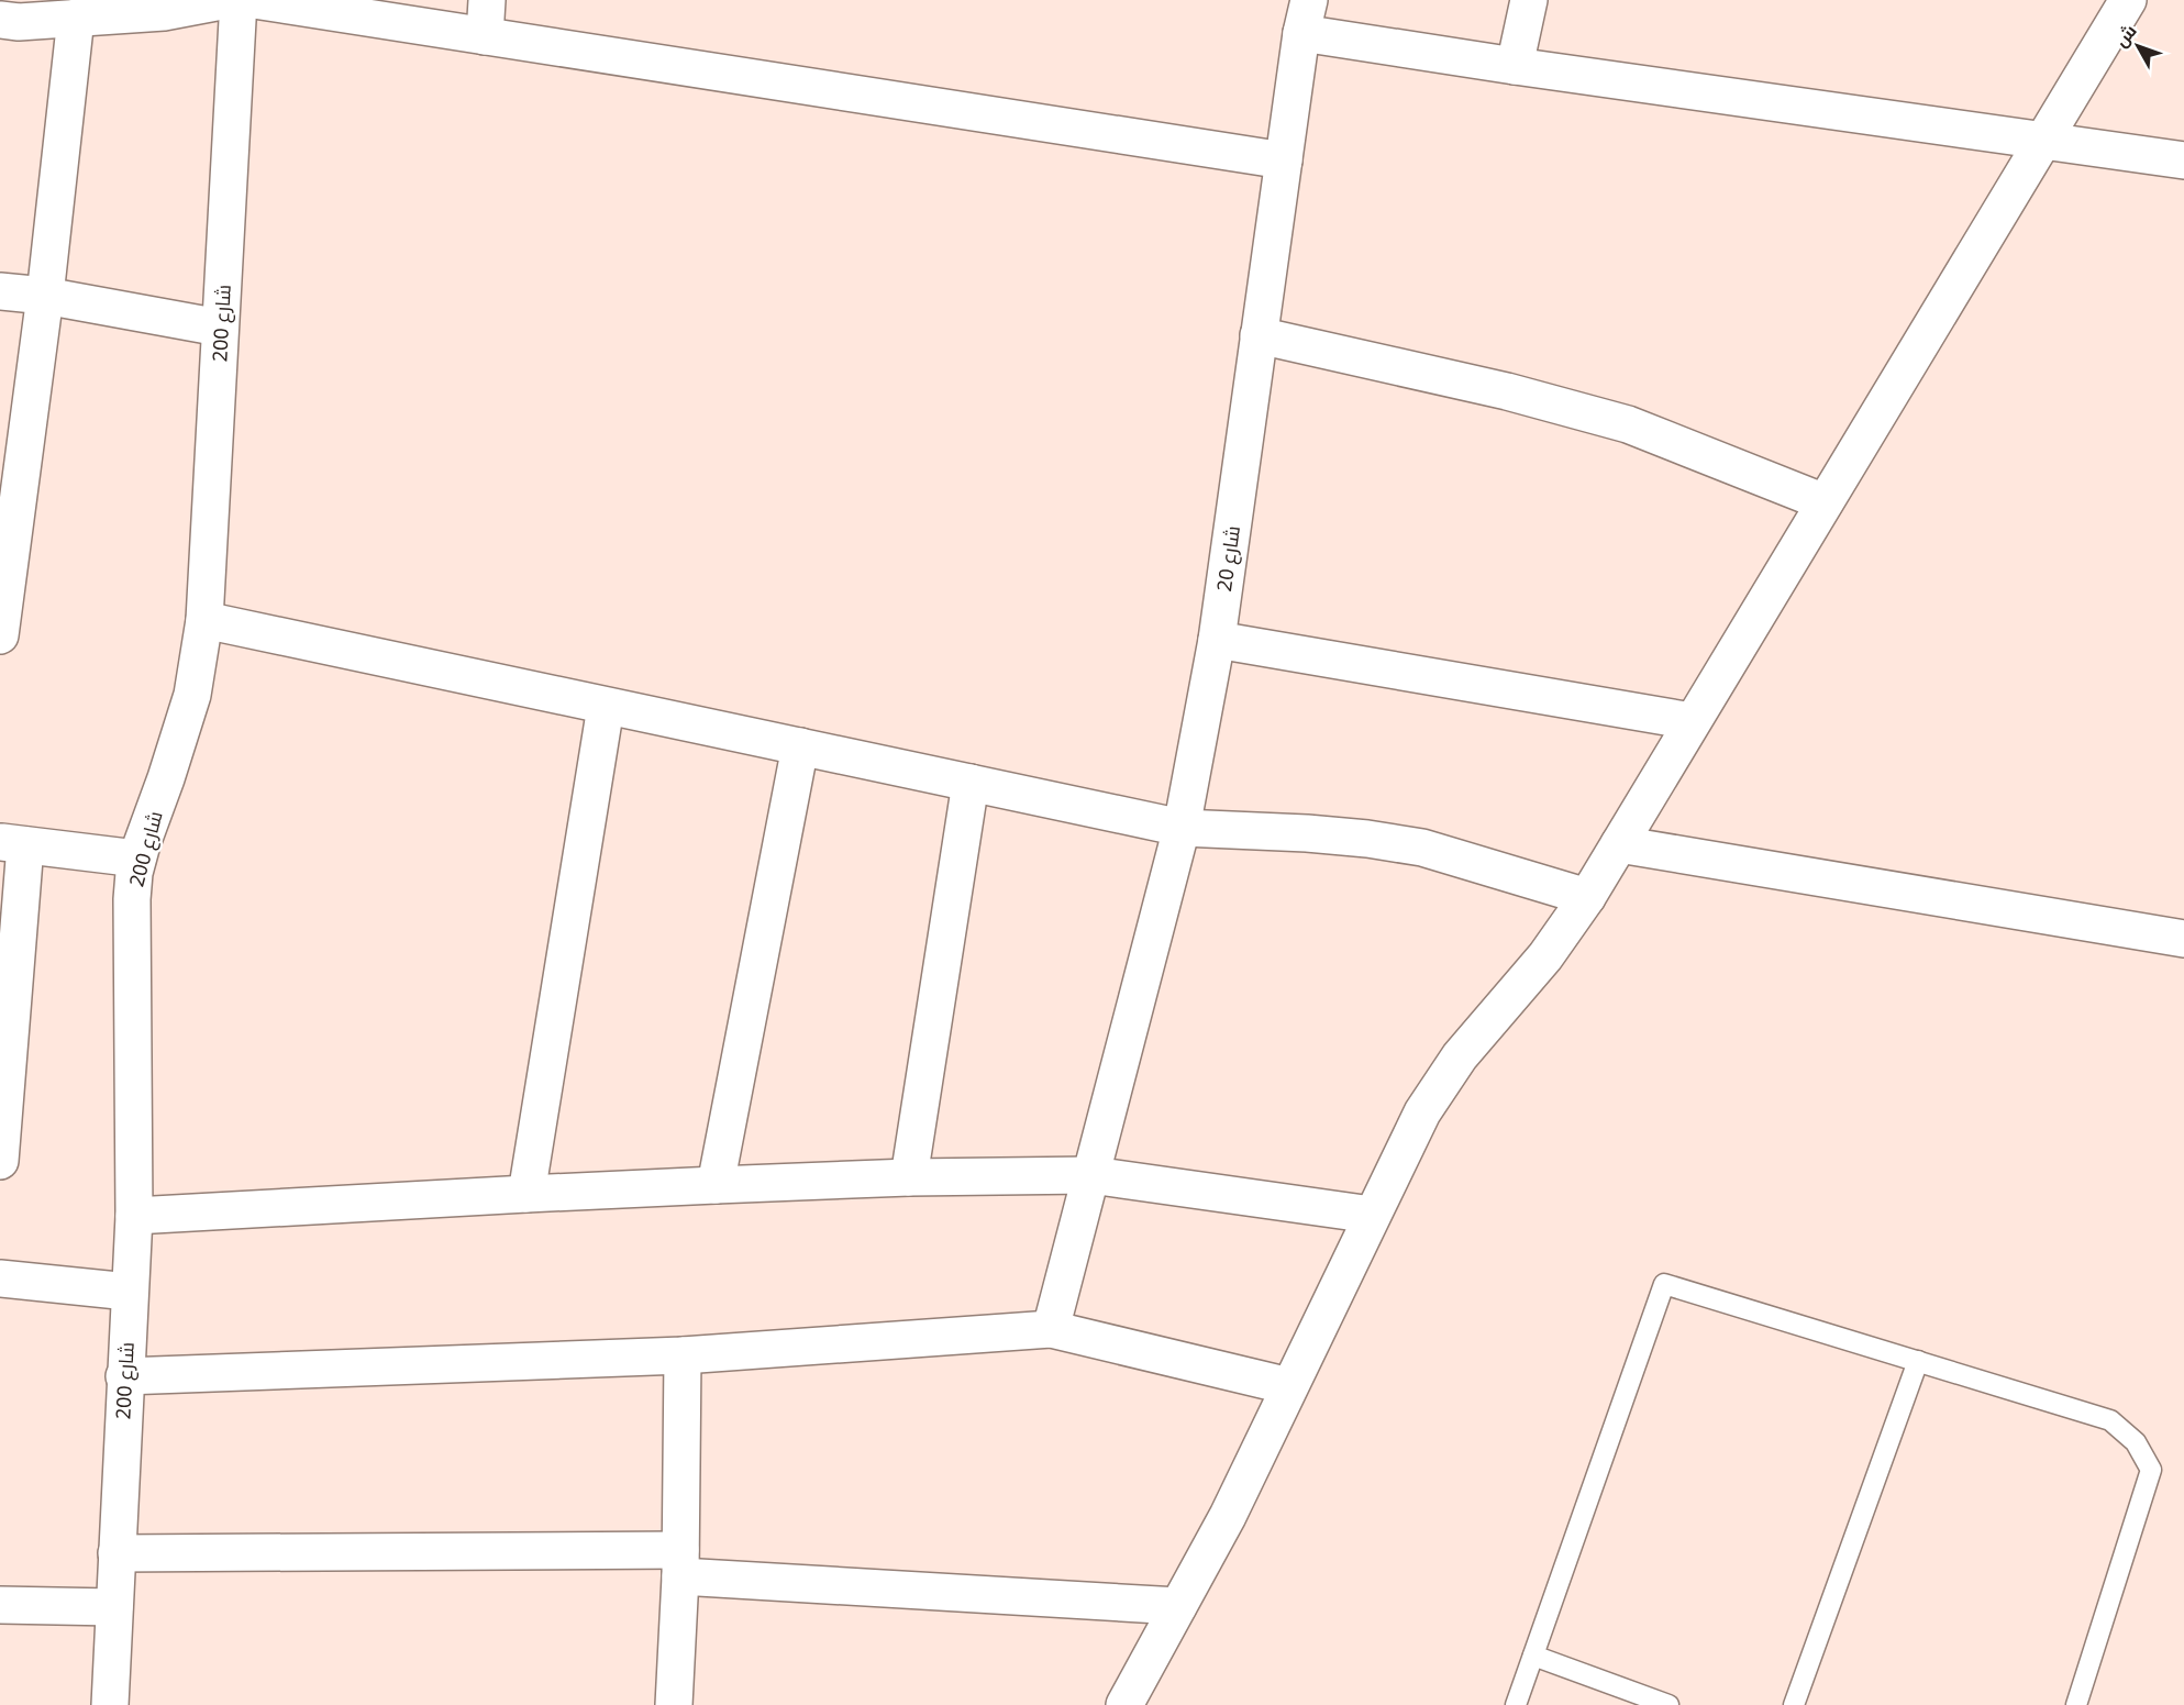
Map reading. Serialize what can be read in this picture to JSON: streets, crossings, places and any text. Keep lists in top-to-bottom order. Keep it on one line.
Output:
{"streets":{"street":["شارع 200","شارع 20"]},"north":"top left"}
